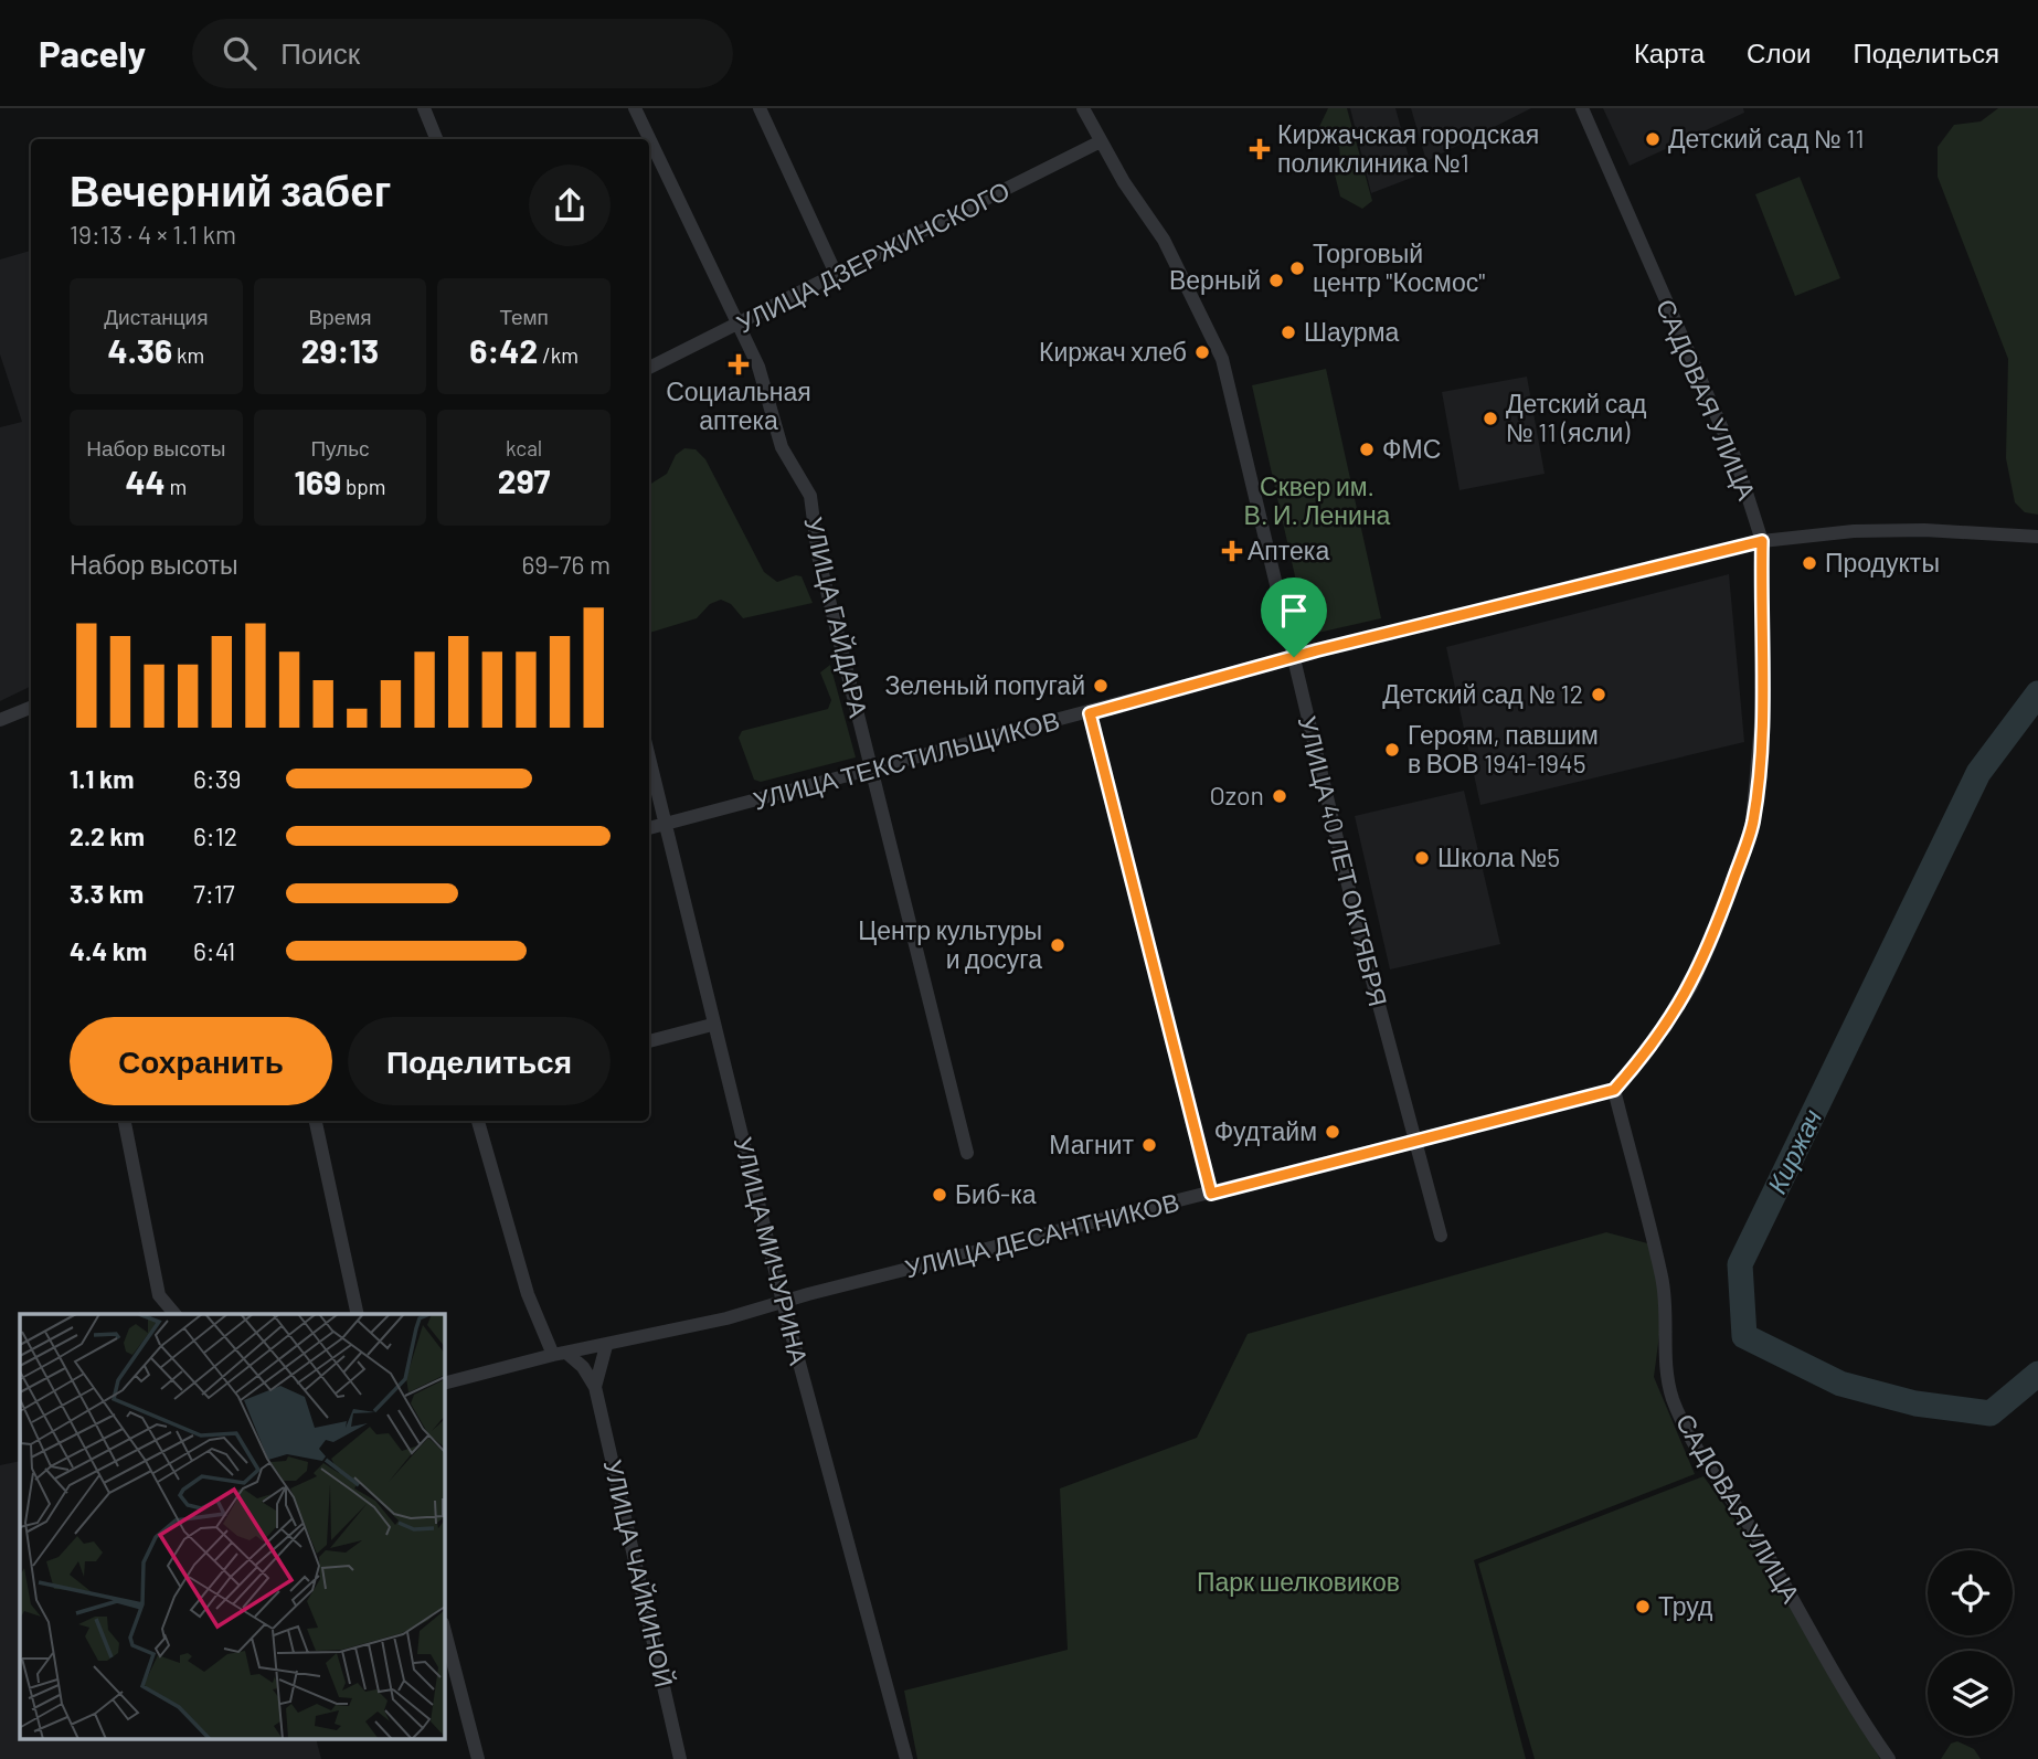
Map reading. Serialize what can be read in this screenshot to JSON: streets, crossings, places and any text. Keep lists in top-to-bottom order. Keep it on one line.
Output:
{"streets":{"street":["УЛИЦА ДЗЕРЖИНСКОГО","САДОВАЯ УЛИЦА","УЛИЦА ГАЙДАРА","УЛИЦА ТЕКСТИЛЬЩИКОВ","УЛИЦА 40 ЛЕТ ОКТЯБРЯ","УЛИЦА ДЕСАНТНИКОВ","УЛИЦА МИЧУРИНА","УЛИЦА ЧАЙКИНОЙ"]},"crossings":[["УЛИЦА ДЗЕРЖИНСКОГО","УЛИЦА ГАЙДАРА"],["УЛИЦА ДЗЕРЖИНСКОГО","УЛИЦА 40 ЛЕТ ОКТЯБРЯ"],["САДОВАЯ УЛИЦА","УЛИЦА ТЕКСТИЛЬЩИКОВ"],["САДОВАЯ УЛИЦА","УЛИЦА ДЕСАНТНИКОВ"],["УЛИЦА ГАЙДАРА","УЛИЦА ТЕКСТИЛЬЩИКОВ"],["УЛИЦА ТЕКСТИЛЬЩИКОВ","УЛИЦА 40 ЛЕТ ОКТЯБРЯ"],["УЛИЦА ТЕКСТИЛЬЩИКОВ","УЛИЦА МИЧУРИНА"],["УЛИЦА 40 ЛЕТ ОКТЯБРЯ","УЛИЦА ДЕСАНТНИКОВ"],["УЛИЦА ДЕСАНТНИКОВ","УЛИЦА МИЧУРИНА"],["УЛИЦА ДЕСАНТНИКОВ","УЛИЦА ЧАЙКИНОЙ"]],"water":["Киржач"],"parks":["Сквер им. В. И. Ленина","Парк шелковиков"],"places":{"other":["Детский сад № 11","Торговый центр \"Космос\"","Верный","Шаурма","Киржач хлеб","Детский сад № 11 (ясли)","ФМС","Продукты","Зеленый попугай","Детский сад № 12","Героям, павшим в ВОВ 1941-1945","Ozon","Школа №5","Центр культуры и досуга","Фудтайм","Магнит","Биб-ка","Труд"],"health":["Киржачская городская поликлиника №1","Социальная аптека","Аптека"]},"page":{"header":"Pacely","search":"Поиск","nav":["Карта","Слои","Поделиться"],"heading":["Вечерний забег","19:13 · 4 × 1.1 km"],"stats":[["Дистанция","4.36 km"],["Время","29:13"],["Темп","6:42 /km"],["Набор высоты","44 m"],["Пульс","169 bpm"],["kcal","297"]],"chart":["Набор высоты","69–76 m"],"list":[{"name":"1.1 km","note":"6:39"},{"name":"2.2 km","note":"6:12"},{"name":"3.3 km","note":"7:17"},{"name":"4.4 km","note":"6:41"}],"buttons":["Сохранить","Поделиться"]}}
